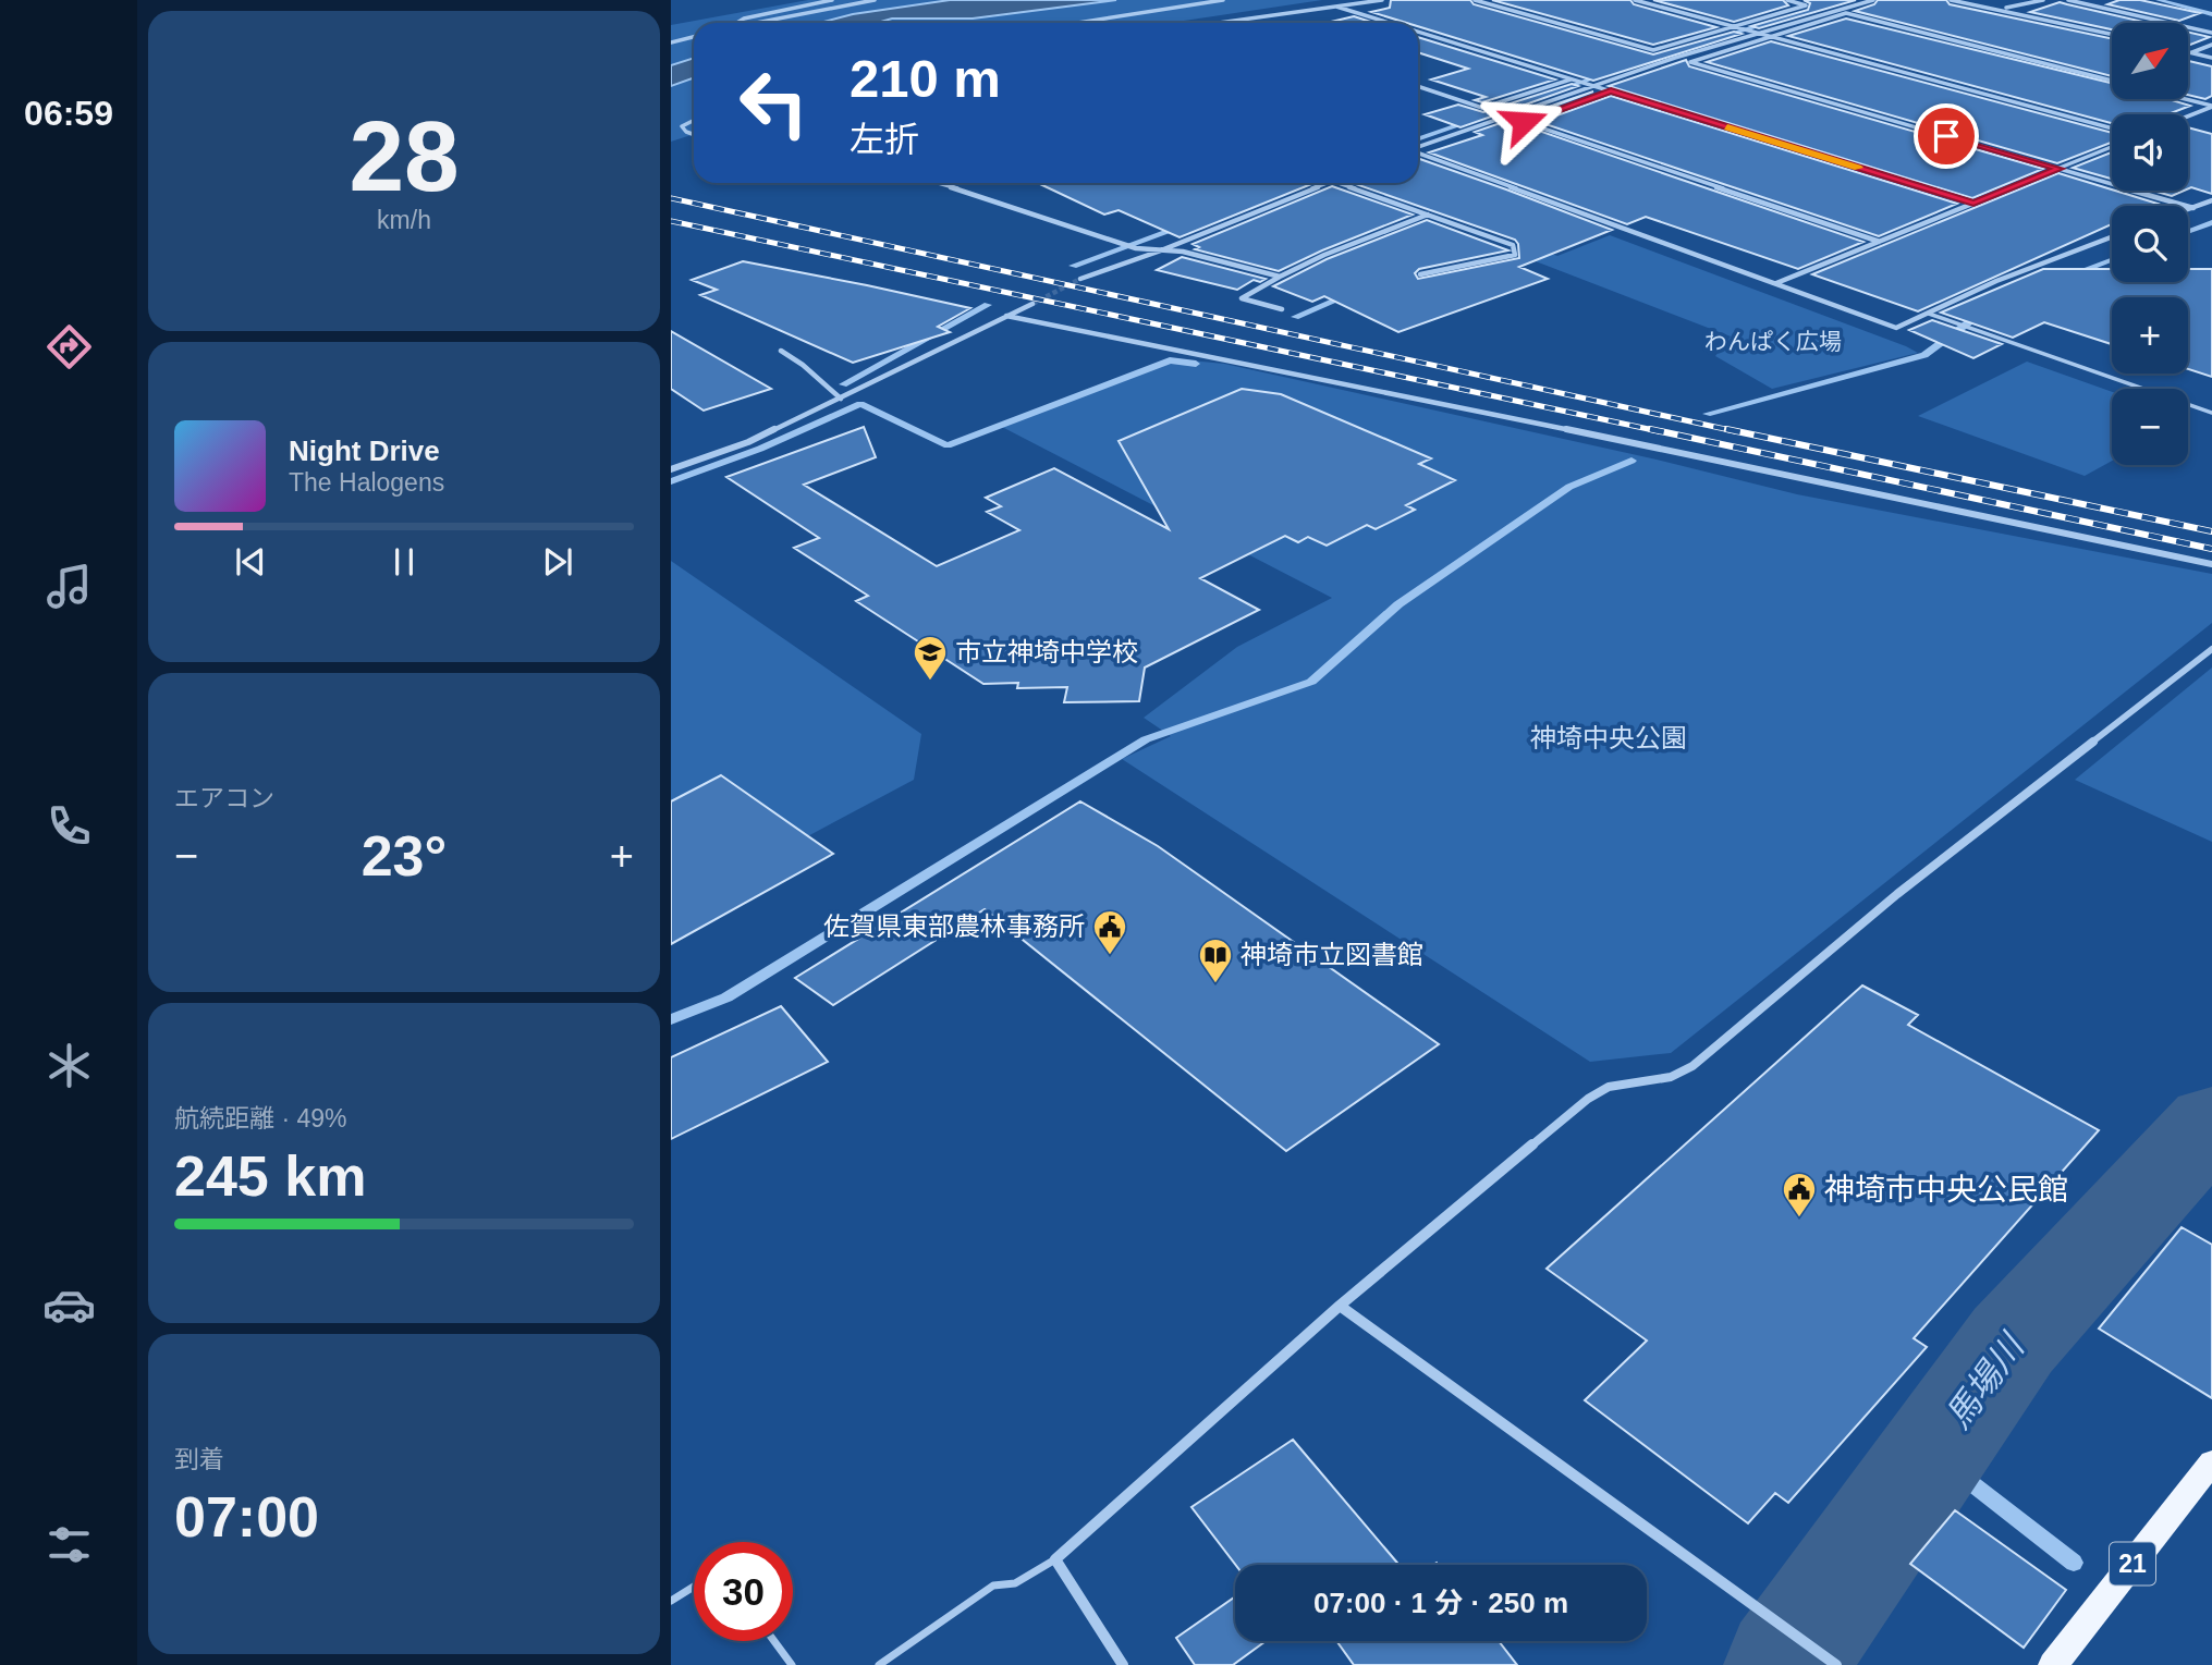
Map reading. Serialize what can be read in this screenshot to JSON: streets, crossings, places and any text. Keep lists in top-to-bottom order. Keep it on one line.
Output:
{"streets":{"main road":["21"]},"water":["馬場川"],"parks":["わんぱく広場","神埼中央公園"],"places":{"school or university":["市立神埼中学校"],"public building":["佐賀県東部農林事務所","神埼市中央公民館"],"library":["神埼市立図書館"]},"north":"top right","page":{"tabs":"06:59","tile":[["28","km/h"],"エアコン",["航続距離 · 49%","245 km"],["到着","07:00"]],"map_buttons":["+","−"],"turn":["210 m","左折"],"song":["Night Drive","The Halogens"],"heat":["−","23°","+"],"limit":"30","trip":"07:00 · 1 分 · 250 m"}}
